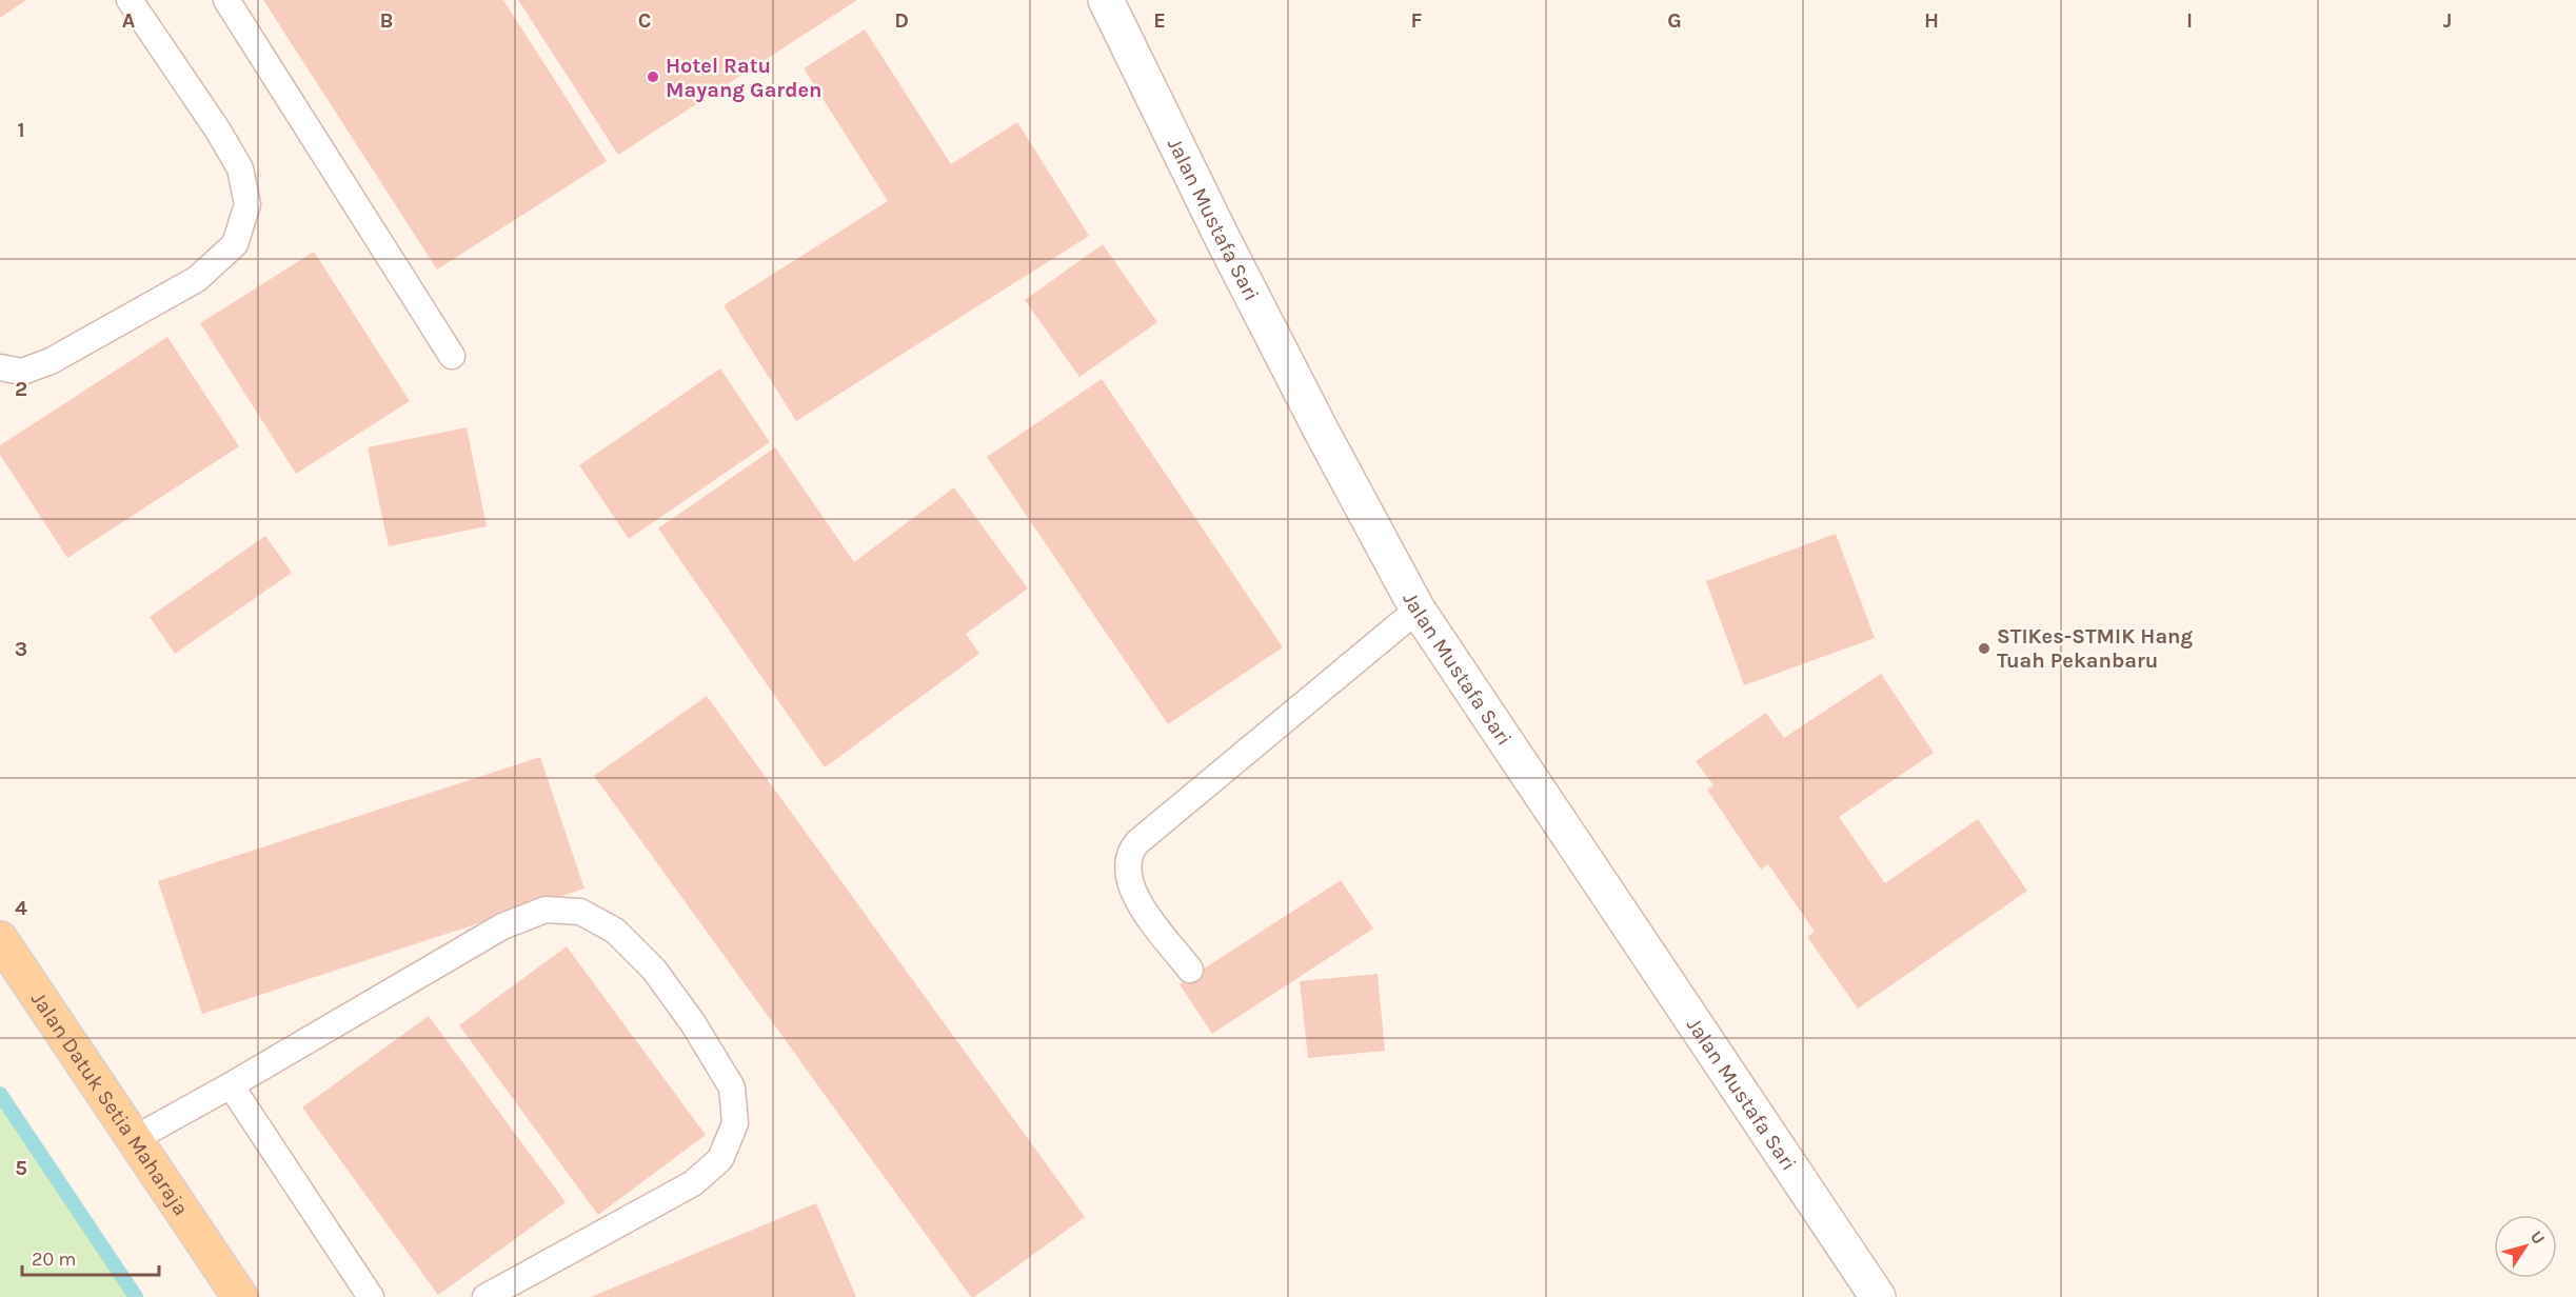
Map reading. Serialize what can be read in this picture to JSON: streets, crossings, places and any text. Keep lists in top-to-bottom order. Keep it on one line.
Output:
{"streets":{"main road":["Jalan Datuk Setia Maharaja"],"street":["Jalan Mustafa Sari"]},"places":["Hotel Ratu Mayang Garden","STIKes-STMIK Hang Tuah Pekanbaru"],"scale_bar":"20 m","north":"top right","grid":{"columns":["A","B","C","D","E","F","G","H","I","J"],"rows":["1","2","3","4","5"]}}
